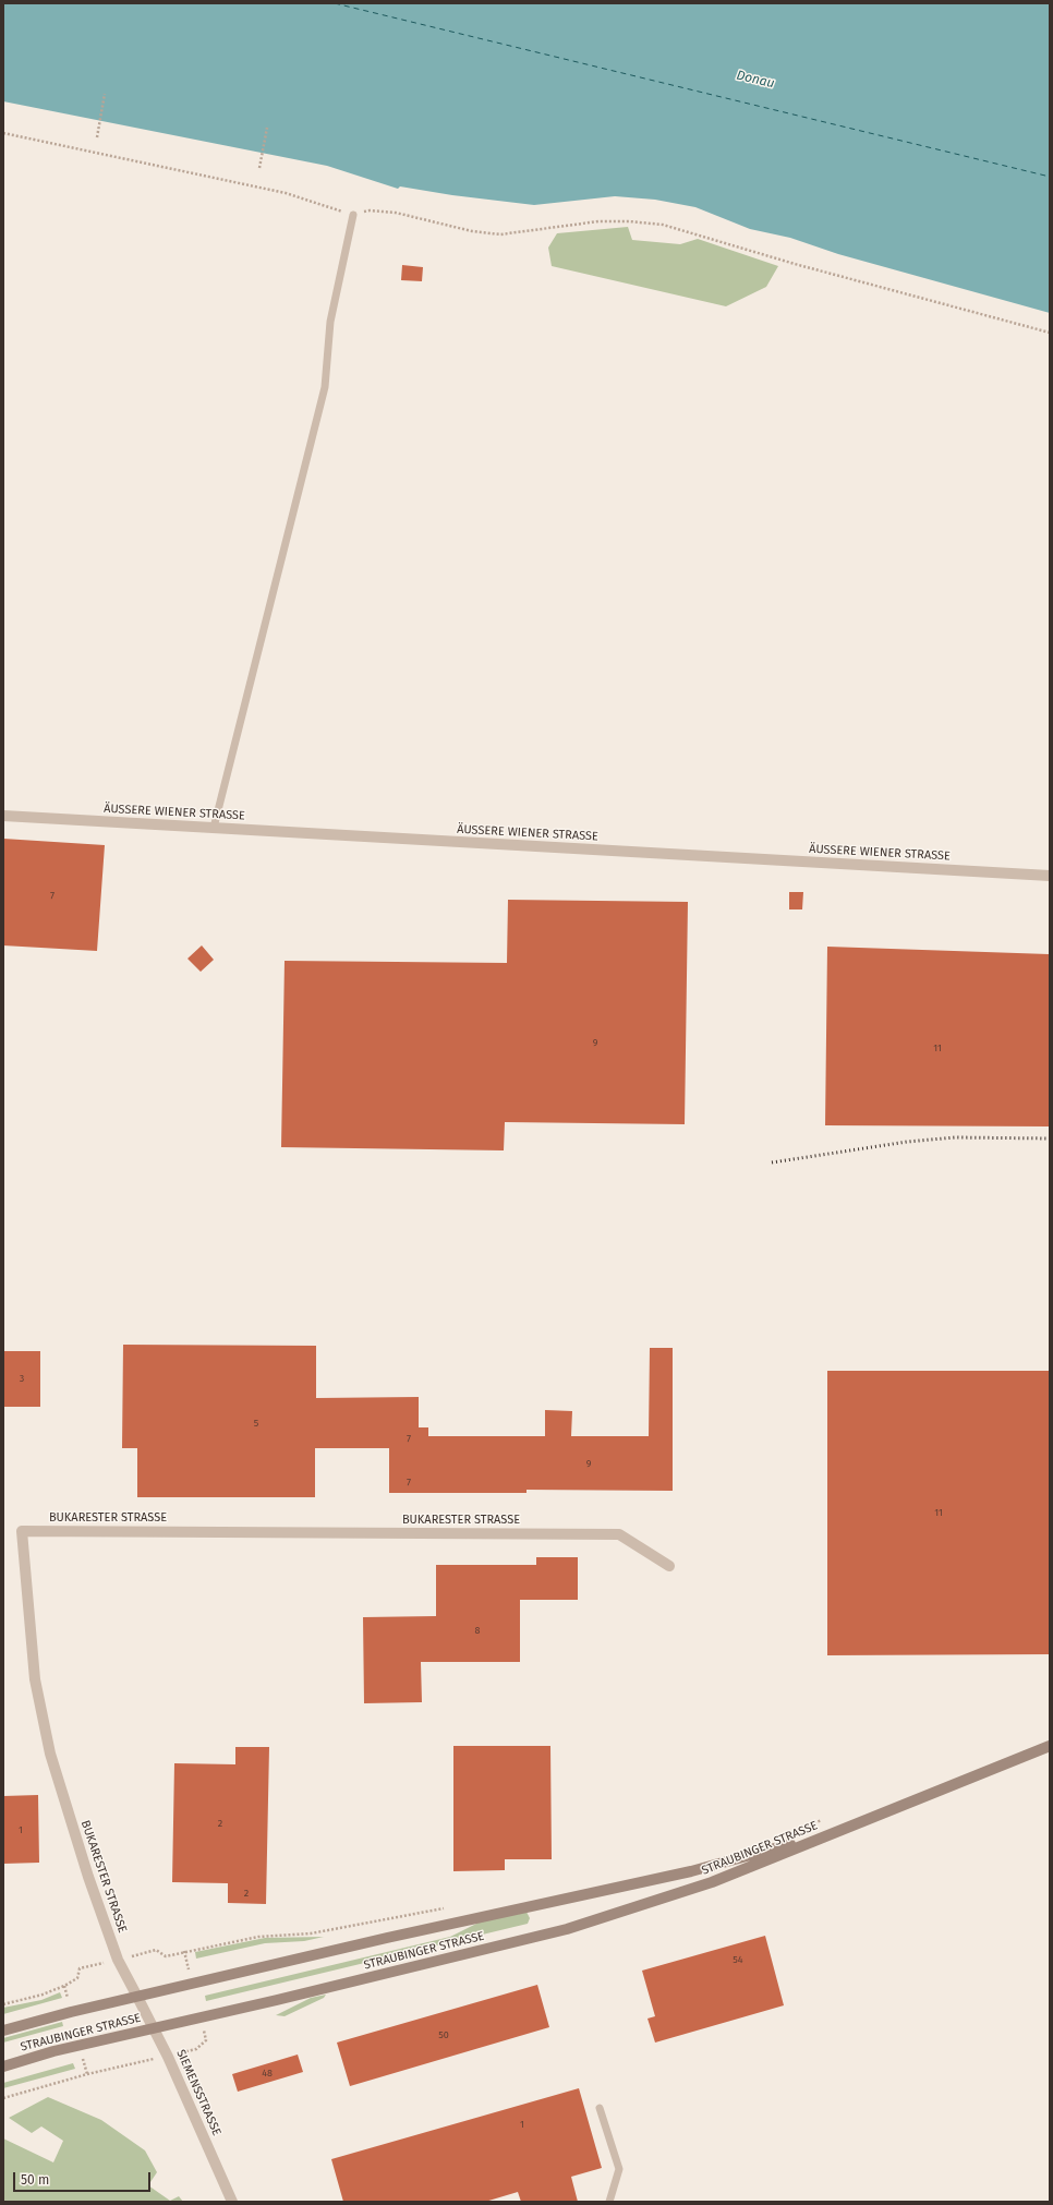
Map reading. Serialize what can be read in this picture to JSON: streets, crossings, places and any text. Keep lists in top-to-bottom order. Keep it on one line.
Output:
{"streets":{"main road":["STRAUBINGER STRASSE"],"street":["ÄUSSERE WIENER STRASSE","BUKARESTER STRASSE","SIEMENSSTRASSE"]},"crossings":[["BUKARESTER STRASSE","STRAUBINGER STRASSE"],["BUKARESTER STRASSE","SIEMENSSTRASSE"],["STRAUBINGER STRASSE","SIEMENSSTRASSE"]],"water":["Donau"],"house_numbers":["7","9","11","3","5","7","9","7","11","8","2","1","2","54","50","48","1"],"scale_bar":"50 m"}
